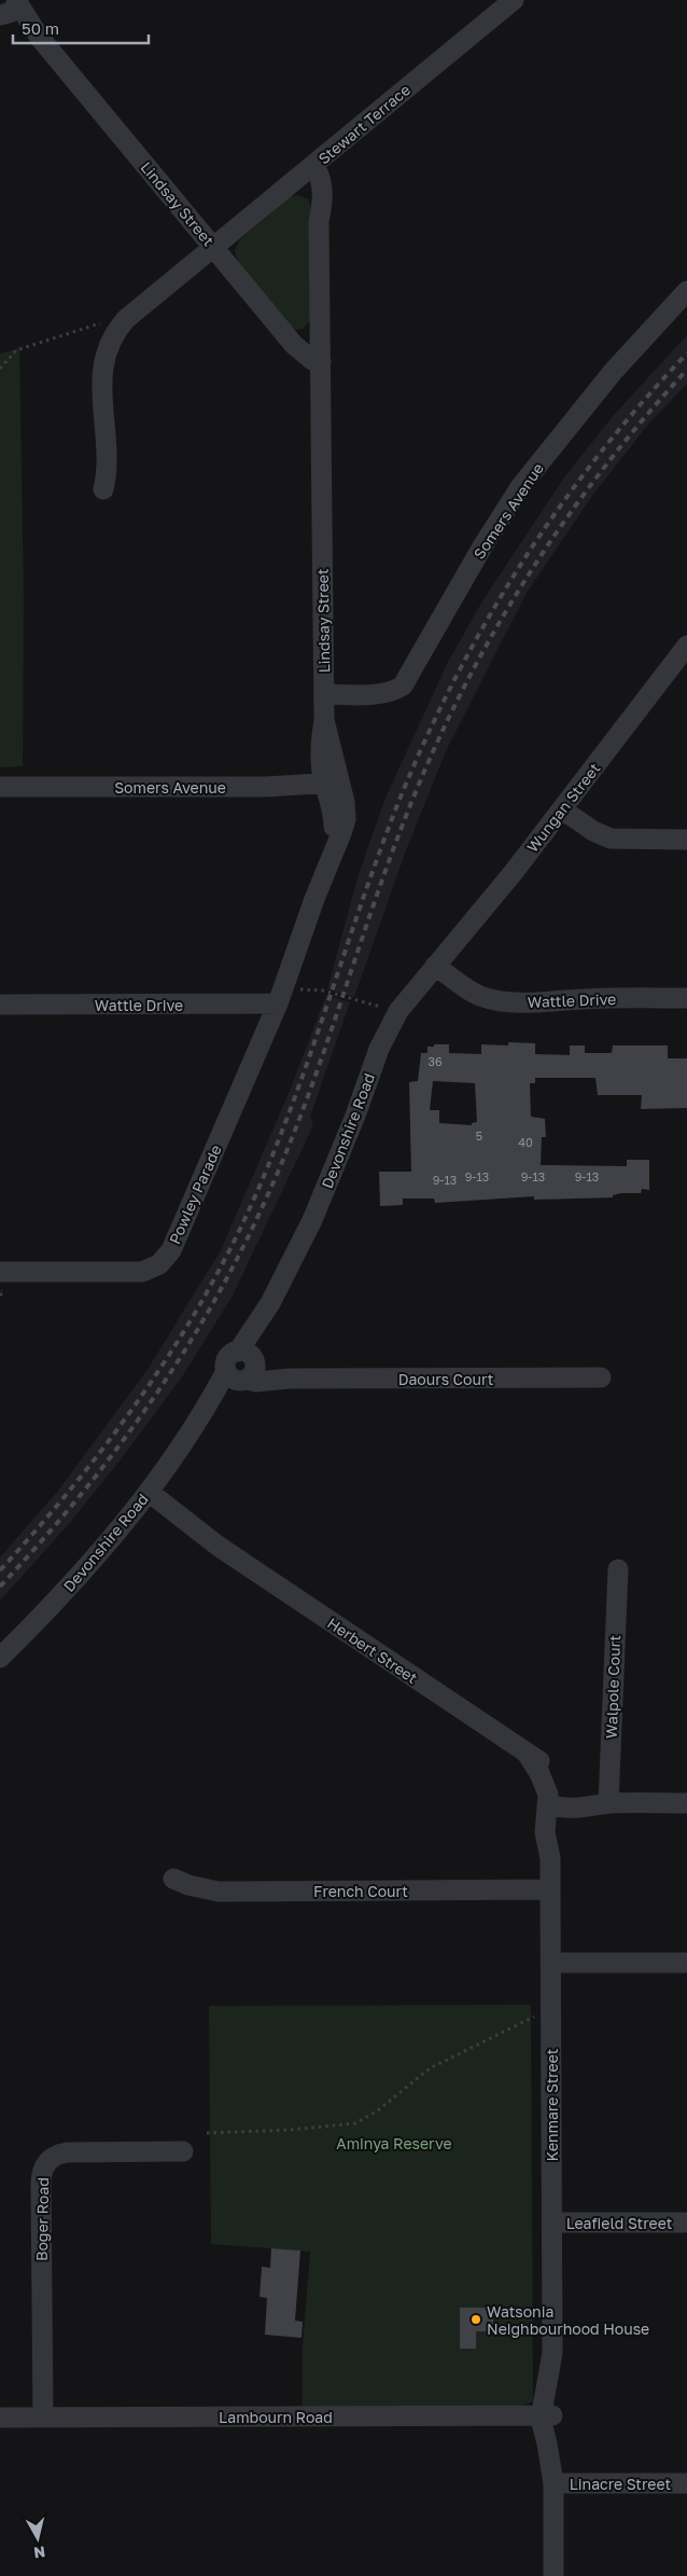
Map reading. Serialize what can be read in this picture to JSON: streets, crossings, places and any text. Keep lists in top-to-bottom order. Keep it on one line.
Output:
{"streets":{"street":["Stewart Terrace","Lindsay Street","Somers Avenue","Wungan Street","Wattle Drive","Devonshire Road","Powley Parade","Daours Court","Herbert Street","Walpole Court","French Court","Kenmare Street","Boger Road","Leafield Street","Lambourn Road","Linacre Street"]},"crossings":[["Stewart Terrace","Lindsay Street"],["Lindsay Street","Somers Avenue"],["Lindsay Street","Wattle Drive"],["Lindsay Street","Powley Parade"],["Wungan Street","Wattle Drive"],["Wungan Street","Devonshire Road"],["Wattle Drive","Devonshire Road"],["Wattle Drive","Powley Parade"],["Devonshire Road","Daours Court"],["Devonshire Road","Herbert Street"],["Herbert Street","Kenmare Street"],["French Court","Kenmare Street"],["Kenmare Street","Leafield Street"],["Kenmare Street","Lambourn Road"],["Kenmare Street","Linacre Street"],["Boger Road","Lambourn Road"]],"parks":["Aminya Reserve"],"places":["Watsonia Neighbourhood House"],"house_numbers":["36","5","40","9-13","9-13","9-13","9-13"],"scale_bar":"50 m","north":"bottom"}
